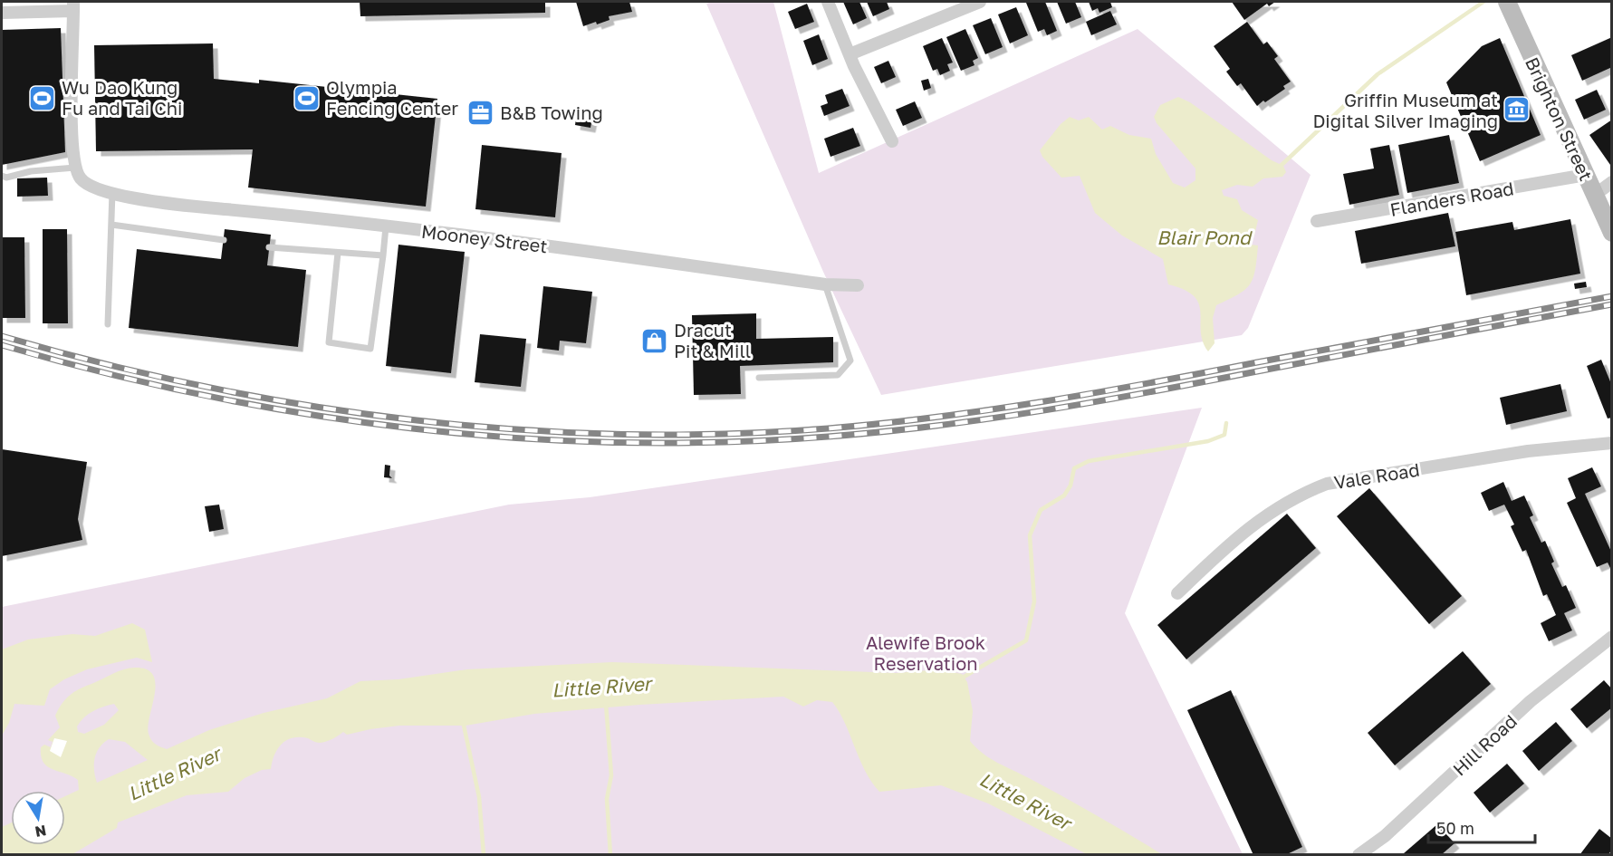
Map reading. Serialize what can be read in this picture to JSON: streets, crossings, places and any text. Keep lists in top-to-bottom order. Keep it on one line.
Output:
{"streets":{"main road":["Brighton Street"],"street":["Flanders Road","Mooney Street","Vale Road","Hill Road"]},"crossings":[["Brighton Street","Flanders Road"]],"water":["Blair Pond","Little River"],"parks":["Alewife Brook Reservation"],"places":{"sports":["Wu Dao Kung Fu and Tai Chi","Olympia Fencing Center"],"museum":["Griffin Museum at Digital Silver Imaging"],"office":["B&B Towing"],"shop":["Dracut Pit & Mill"]},"scale_bar":"50 m","north":"bottom"}
